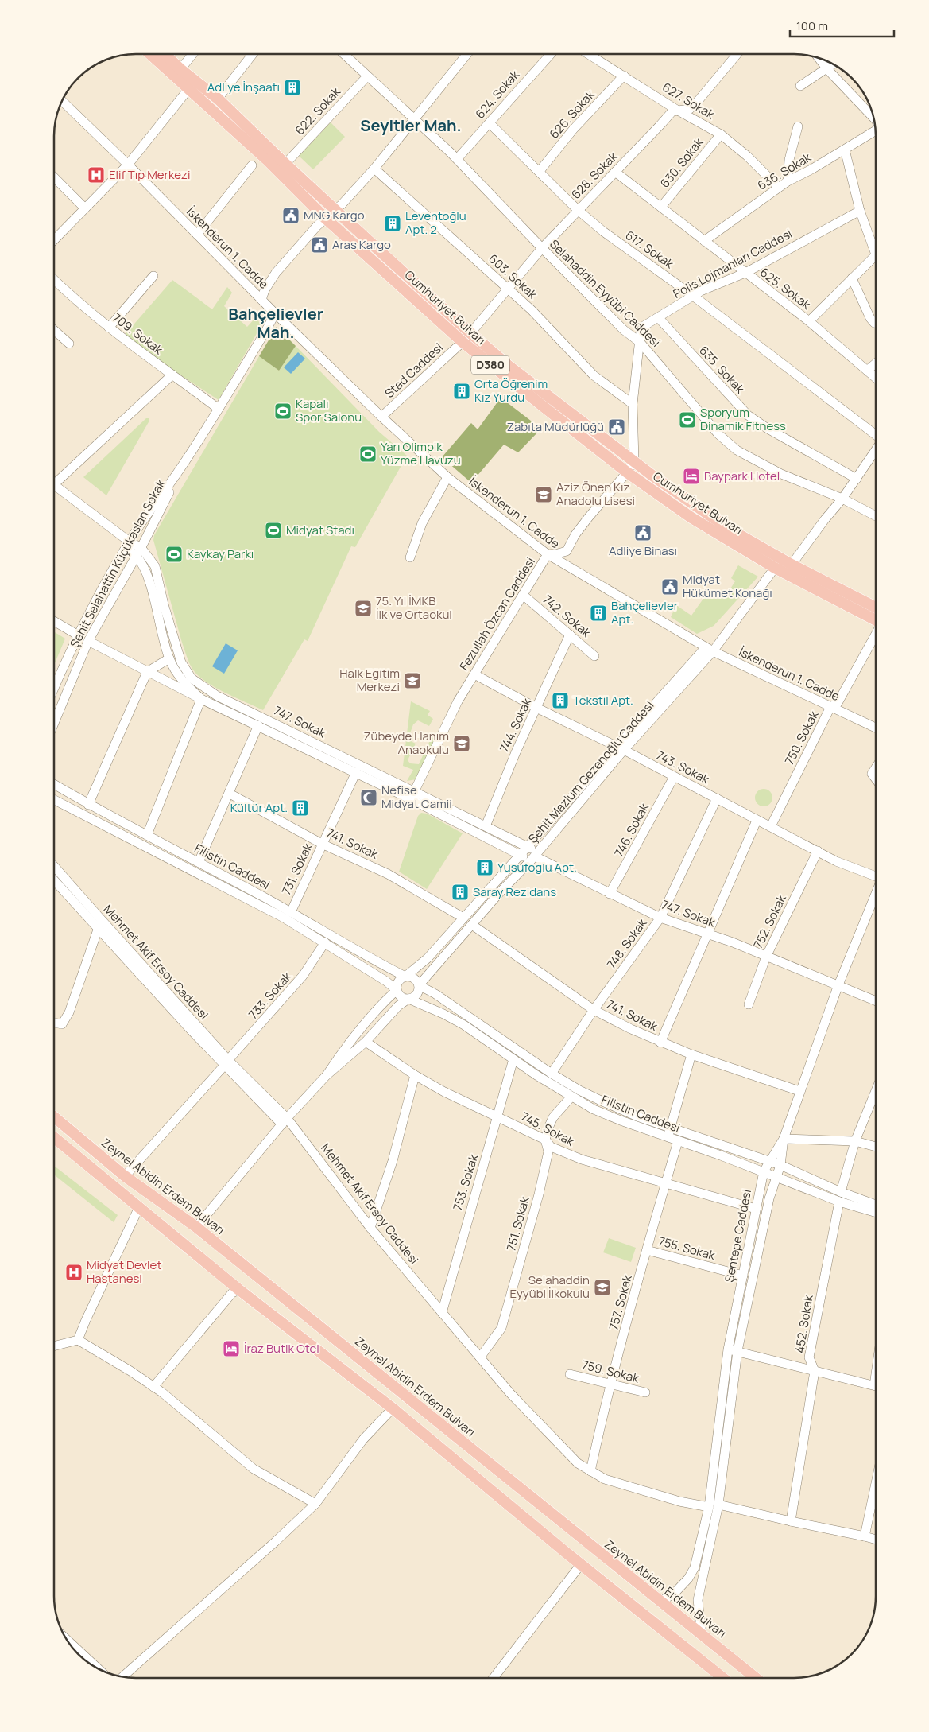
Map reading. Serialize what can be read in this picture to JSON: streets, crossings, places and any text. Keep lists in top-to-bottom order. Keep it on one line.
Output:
{"streets":{"main road":["Cumhuriyet Bulvarı","D380","Zeynel Abidin Erdem Bulvarı"],"street":["624. Sokak","627. Sokak","622. Sokak","626. Sokak","630. Sokak","636. Sokak","628. Sokak","İskenderun 1. Cadde","617. Sokak","Polis Lojmanları Caddesi","603. Sokak","625. Sokak","Selahaddin Eyyübi Caddesi","709. Sokak","635. Sokak","Stad Caddesi","Şehit Selahattin Küçükaslan Sokak","Fezullah Özcan Caddesi","742. Sokak","747. Sokak","744. Sokak","750. Sokak","743. Sokak","Şehit Mazlum Gezenoğlu Caddesi","746. Sokak","741. Sokak","Filistin Caddesi","731. Sokak","752. Sokak","748. Sokak","Mehmet Akif Ersoy Caddesi","733. Sokak","745. Sokak","753. Sokak","751. Sokak","Şentepe Caddesi","755. Sokak","757. Sokak","452. Sokak","759. Sokak"]},"crossings":[["624. Sokak","617. Sokak"],["624. Sokak","Selahaddin Eyyübi Caddesi"],["627. Sokak","626. Sokak"],["627. Sokak","630. Sokak"],["627. Sokak","636. Sokak"],["627. Sokak","628. Sokak"],["622. Sokak","Selahaddin Eyyübi Caddesi"],["622. Sokak","Cumhuriyet Bulvarı"],["626. Sokak","617. Sokak"],["630. Sokak","625. Sokak"],["636. Sokak","625. Sokak"],["628. Sokak","617. Sokak"],["628. Sokak","603. Sokak"],["628. Sokak","625. Sokak"],["628. Sokak","Selahaddin Eyyübi Caddesi"],["628. Sokak","Cumhuriyet Bulvarı"],["İskenderun 1. Cadde","Stad Caddesi"],["İskenderun 1. Cadde","Şehit Selahattin Küçükaslan Sokak"],["İskenderun 1. Cadde","Fezullah Özcan Caddesi"],["İskenderun 1. Cadde","750. Sokak"],["İskenderun 1. Cadde","Şehit Mazlum Gezenoğlu Caddesi"],["617. Sokak","Polis Lojmanları Caddesi"],["Polis Lojmanları Caddesi","603. Sokak"],["Polis Lojmanları Caddesi","625. Sokak"],["Polis Lojmanları Caddesi","Selahaddin Eyyübi Caddesi"],["Polis Lojmanları Caddesi","Cumhuriyet Bulvarı"],["Polis Lojmanları Caddesi","635. Sokak"],["Cumhuriyet Bulvarı","Stad Caddesi"],["Cumhuriyet Bulvarı","Fezullah Özcan Caddesi"],["Cumhuriyet Bulvarı","Şehit Mazlum Gezenoğlu Caddesi"],["709. Sokak","Şehit Selahattin Küçükaslan Sokak"],["Şehit Selahattin Küçükaslan Sokak","747. Sokak"],["Fezullah Özcan Caddesi","742. Sokak"],["Fezullah Özcan Caddesi","747. Sokak"],["Fezullah Özcan Caddesi","743. Sokak"],["742. Sokak","744. Sokak"],["747. Sokak","744. Sokak"],["747. Sokak","Şehit Mazlum Gezenoğlu Caddesi"],["747. Sokak","746. Sokak"],["747. Sokak","752. Sokak"],["747. Sokak","748. Sokak"],["747. Sokak","Şentepe Caddesi"],["744. Sokak","743. Sokak"],["750. Sokak","743. Sokak"],["743. Sokak","Şehit Mazlum Gezenoğlu Caddesi"],["743. Sokak","746. Sokak"],["743. Sokak","752. Sokak"],["743. Sokak","748. Sokak"],["Şehit Mazlum Gezenoğlu Caddesi","741. Sokak"],["Şehit Mazlum Gezenoğlu Caddesi","Filistin Caddesi"],["741. Sokak","731. Sokak"],["741. Sokak","748. Sokak"],["741. Sokak","Şentepe Caddesi"],["Filistin Caddesi","731. Sokak"],["Filistin Caddesi","748. Sokak"],["Filistin Caddesi","733. Sokak"],["Filistin Caddesi","753. Sokak"],["Filistin Caddesi","751. Sokak"],["Filistin Caddesi","Şentepe Caddesi"],["Filistin Caddesi","757. Sokak"],["Filistin Caddesi","452. Sokak"],["Mehmet Akif Ersoy Caddesi","733. Sokak"],["Mehmet Akif Ersoy Caddesi","753. Sokak"],["Mehmet Akif Ersoy Caddesi","751. Sokak"],["Mehmet Akif Ersoy Caddesi","Şentepe Caddesi"],["Mehmet Akif Ersoy Caddesi","757. Sokak"],["Mehmet Akif Ersoy Caddesi","452. Sokak"],["733. Sokak","Zeynel Abidin Erdem Bulvarı"],["745. Sokak","753. Sokak"],["745. Sokak","751. Sokak"],["745. Sokak","Şentepe Caddesi"],["745. Sokak","757. Sokak"],["Zeynel Abidin Erdem Bulvarı","Şentepe Caddesi"],["Şentepe Caddesi","755. Sokak"],["755. Sokak","757. Sokak"],["757. Sokak","759. Sokak"]],"districts":["Seyitler Mah.","Bahçelievler Mah."],"places":{"building":["Adliye İnşaatı","Leventoğlu Apt. 2","Orta Öğrenim Kız Yurdu","Bahçelievler Apt.","Tekstil Apt.","Kültür Apt.","Yusufoğlu Apt.","Saray Rezidans"],"hospital":["Elif Tıp Merkezi","Midyat Devlet Hastanesi"],"public building":["MNG Kargo","Aras Kargo","Zabıta Müdürlüğü","Adliye Binası","Midyat Hükümet Konağı"],"sports":["Kapalı Spor Salonu","Sporyum Dinamik Fitness","Yarı Olimpik Yüzme Havuzu","Midyat Stadı","Kaykay Parkı"],"hotel":["Baypark Hotel","İraz Butik Otel"],"school or university":["Aziz Önen Kız Anadolu Lisesi","75. Yıl İMKB İlk ve Ortaokul","Halk Eğitim Merkezi","Zübeyde Hanım Anaokulu","Selahaddin Eyyübi İlkokulu"],"mosque":["Nefise Midyat Camii"]},"scale_bar":"100 m"}
